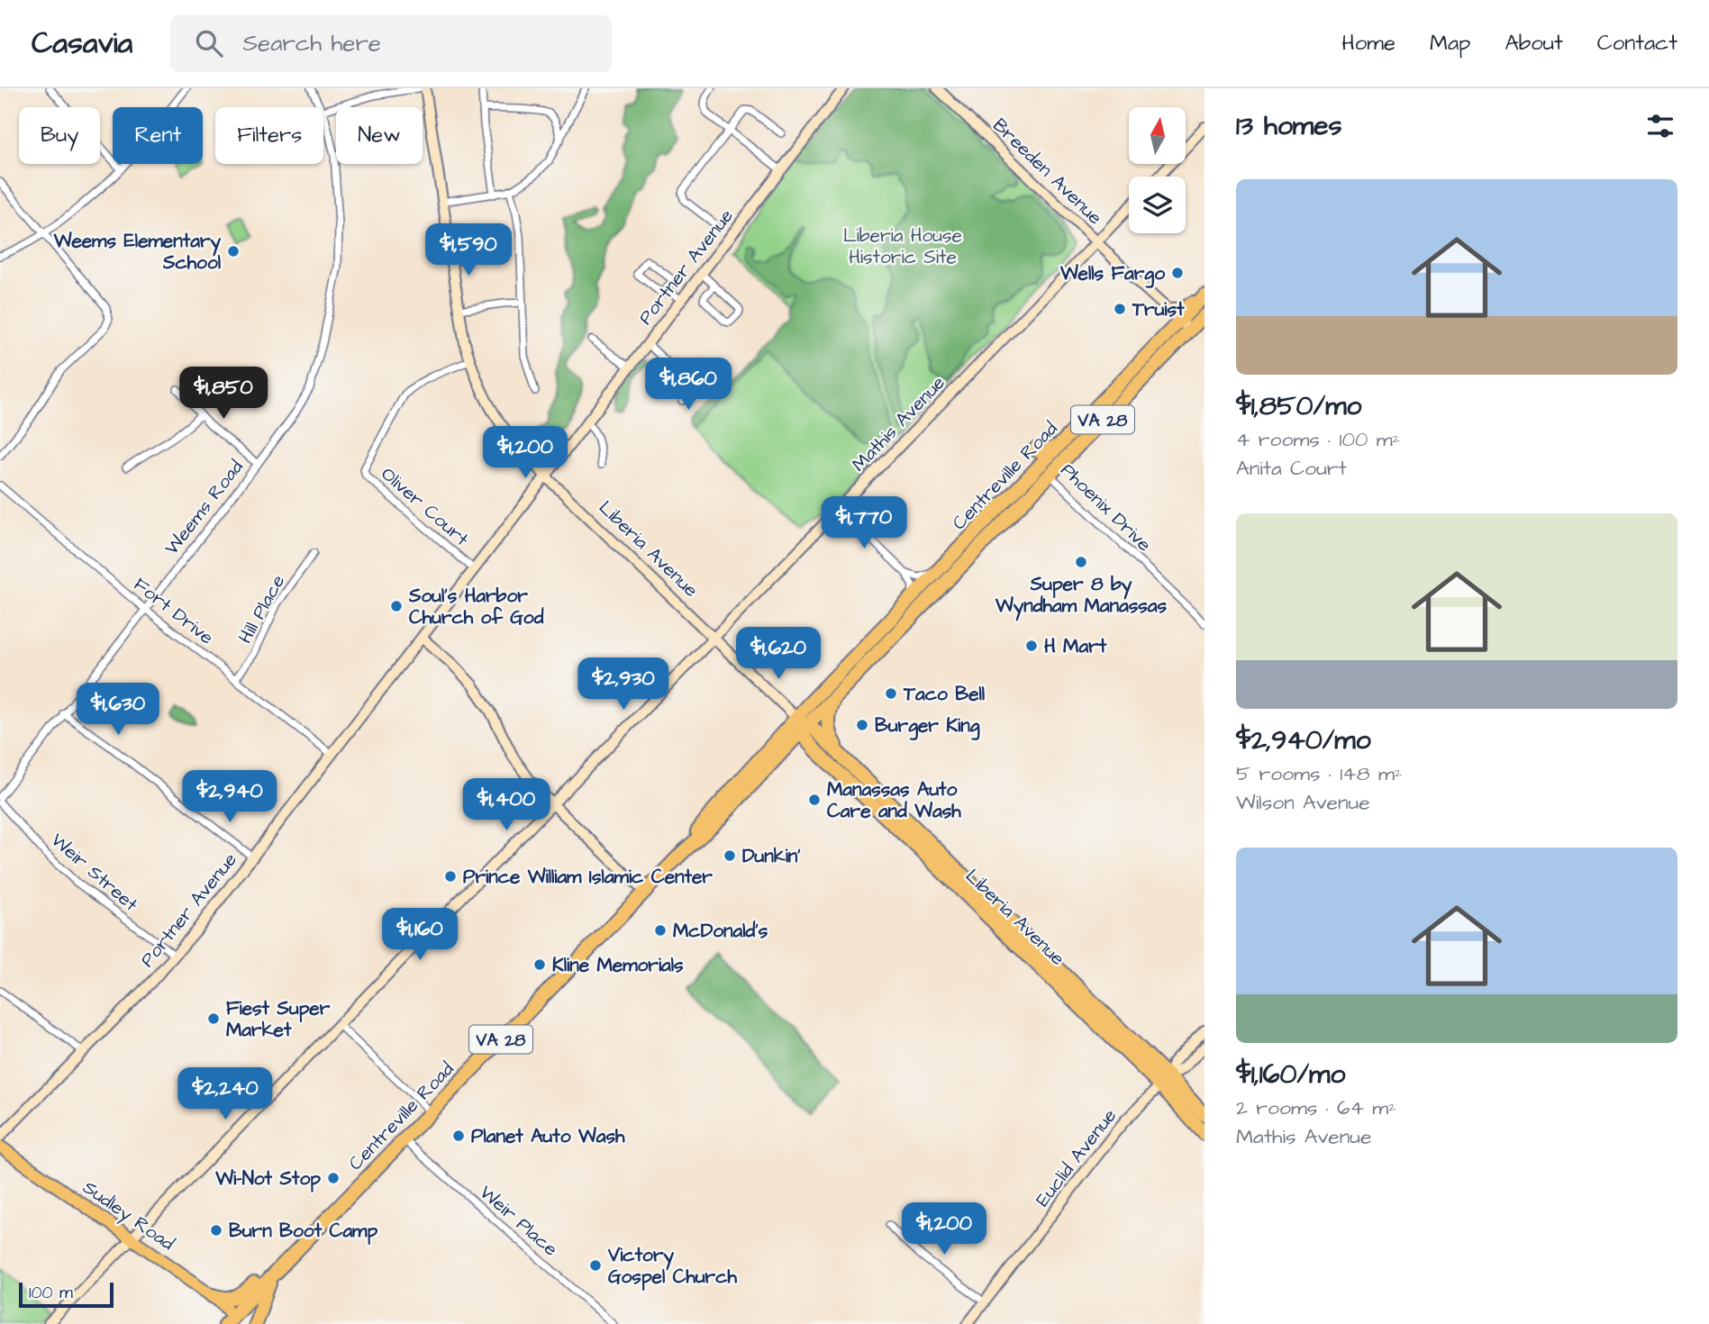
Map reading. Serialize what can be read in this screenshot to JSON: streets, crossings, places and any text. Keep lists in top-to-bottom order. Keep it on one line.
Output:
{"streets":{"highway":["VA 28","Centreville Road","Liberia Avenue"],"main road":["Sudley Road"],"street":["Breeden Avenue","Portner Avenue","Mathis Avenue","Oliver Court","Weems Road","Phoenix Drive","Hill Place","Fort Drive","Weir Street","Euclid Avenue","Weir Place"]},"crossings":[["Breeden Avenue","Mathis Avenue"],["Breeden Avenue","Centreville Road"],["Portner Avenue","Oliver Court"],["Portner Avenue","Liberia Avenue"],["Portner Avenue","Fort Drive"],["Portner Avenue","Weir Street"],["Mathis Avenue","Liberia Avenue"],["Mathis Avenue","Sudley Road"],["Centreville Road","Phoenix Drive"],["Centreville Road","Liberia Avenue"],["Centreville Road","Sudley Road"],["Centreville Road","Weir Place"],["Oliver Court","Liberia Avenue"],["Weems Road","Fort Drive"],["Liberia Avenue","Euclid Avenue"],["Hill Place","Fort Drive"]],"parks":["Liberia House Historic Site"],"places":["Weems Elementary School","Wells Fargo","Truist","Super 8 by Wyndham Manassas","Soul's Harbor Church of God","H Mart","Taco Bell","Burger King","Manassas Auto Care and Wash","Dunkin'","Prince William Islamic Center","McDonald's","Kline Memorials","Fiest Super Market","Planet Auto Wash","Wi-Not Stop","Burn Boot Camp","Victory Gospel Church"],"scale_bar":"100 m","north":"top","page":{"header":"Casavia","search":"Search here","nav":["Home","Map","About","Contact"],"heading":"13 homes","chip":["Buy","Rent","Filters","New"],"list":[{"name":"$1,850/mo","note":"4 rooms · 100 m² · Anita Court"},{"name":"$2,940/mo","note":"5 rooms · 148 m² · Wilson Avenue"},{"name":"$1,160/mo","note":"2 rooms · 64 m² · Mathis Avenue"}],"price":["$1,590","$1,860","$1,850","$1,200","$1,770","$1,620","$2,930","$1,630","$2,940","$1,400","$1,160","$2,240","$1,200"],"scale":"100 m"}}
